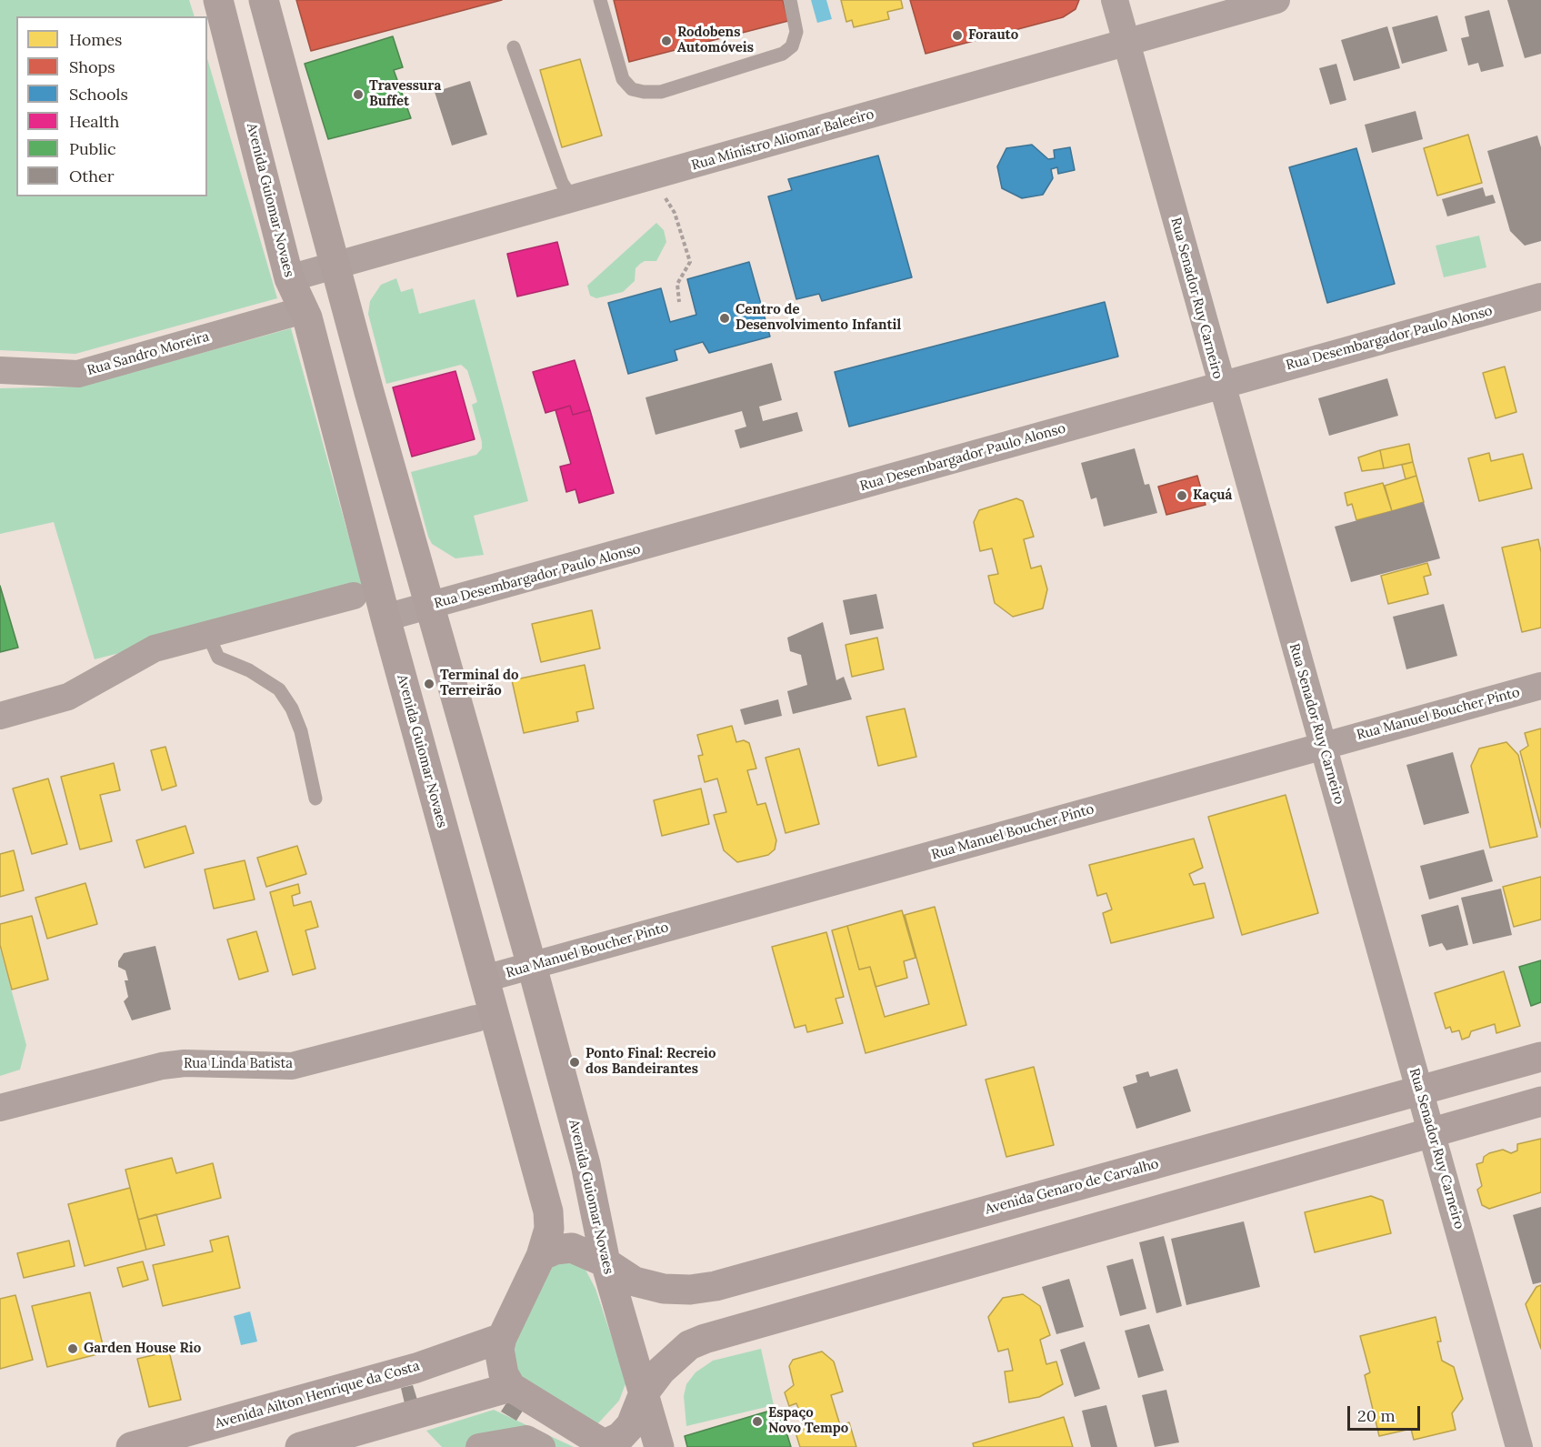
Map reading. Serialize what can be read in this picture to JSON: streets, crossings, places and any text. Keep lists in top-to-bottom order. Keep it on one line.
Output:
{"streets":{"street":["Rua Ministro Aliomar Baleeiro","Avenida Guiomar Novaes","Rua Senador Ruy Carneiro","Rua Desembargador Paulo Alonso","Rua Sandro Moreira","Rua Manuel Boucher Pinto","Rua Linda Batista","Avenida Genaro de Carvalho","Avenida Ailton Henrique da Costa"]},"crossings":[["Rua Ministro Aliomar Baleeiro","Avenida Guiomar Novaes"],["Rua Ministro Aliomar Baleeiro","Rua Senador Ruy Carneiro"],["Avenida Guiomar Novaes","Rua Desembargador Paulo Alonso"],["Avenida Guiomar Novaes","Rua Manuel Boucher Pinto"],["Avenida Guiomar Novaes","Avenida Genaro de Carvalho"],["Avenida Guiomar Novaes","Avenida Ailton Henrique da Costa"],["Rua Senador Ruy Carneiro","Rua Desembargador Paulo Alonso"],["Rua Senador Ruy Carneiro","Rua Manuel Boucher Pinto"],["Rua Senador Ruy Carneiro","Avenida Genaro de Carvalho"]],"places":["Forauto","Rodobens Automóveis","Travessura Buffet","Centro de Desenvolvimento Infantil","Kaçuá","Terminal do Terreirão","Ponto Final: Recreio dos Bandeirantes","Garden House Rio","Espaço Novo Tempo"],"legend":["Homes","Shops","Schools","Health","Public","Other"],"scale_bar":"20 m"}
